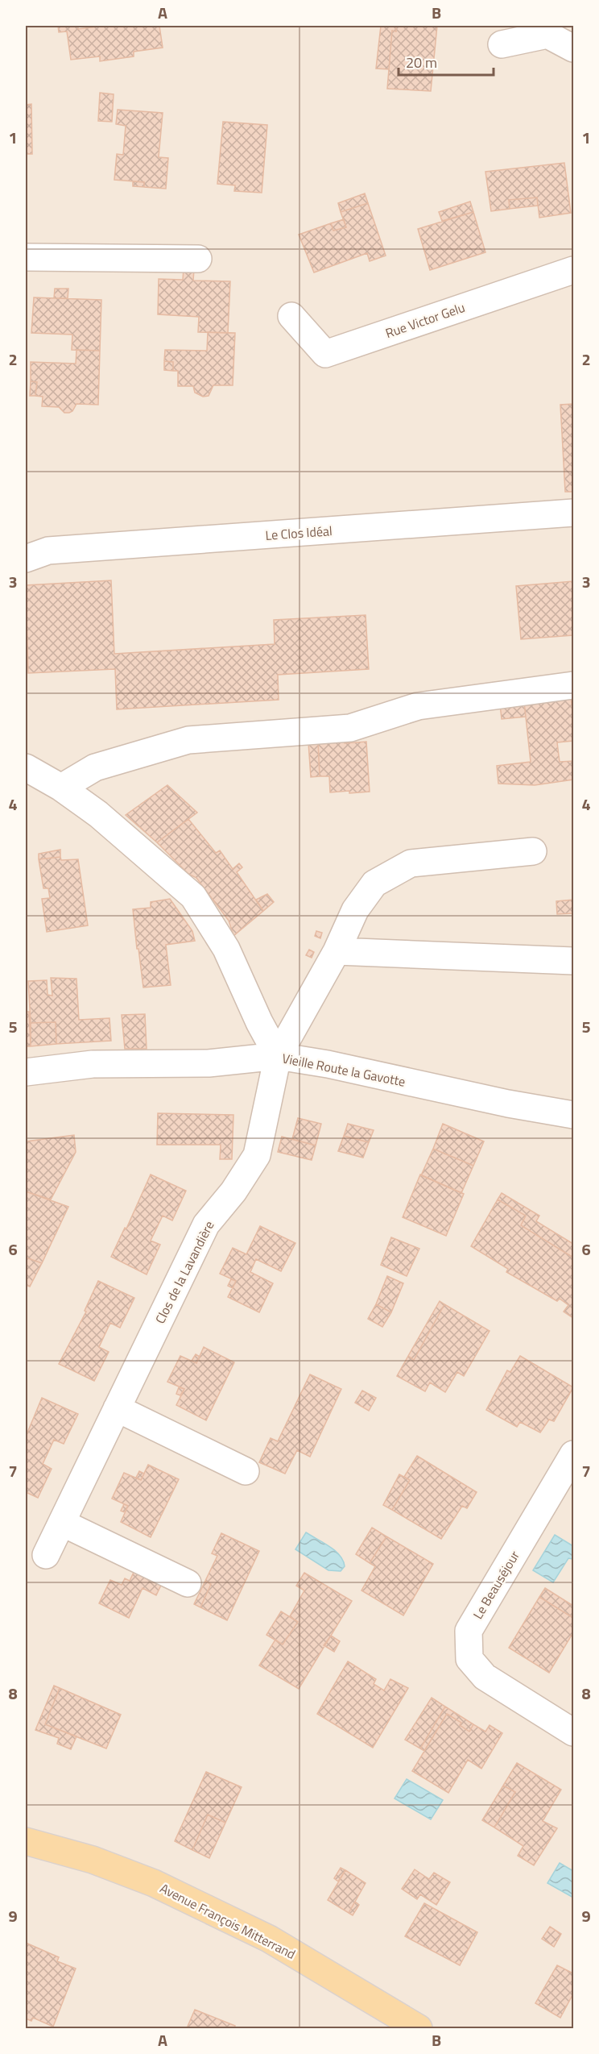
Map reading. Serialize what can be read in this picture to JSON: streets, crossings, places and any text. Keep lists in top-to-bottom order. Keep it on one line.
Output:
{"streets":{"main road":["Avenue François Mitterrand"],"street":["Rue Victor Gelu","Le Clos Idéal","Vieille Route la Gavotte","Clos de la Lavandière","Le Beauséjour"]},"crossings":[["Vieille Route la Gavotte","Clos de la Lavandière"]],"scale_bar":"20 m","grid":{"columns":["A","B"],"rows":["1","2","3","4","5","6","7","8","9"]}}
